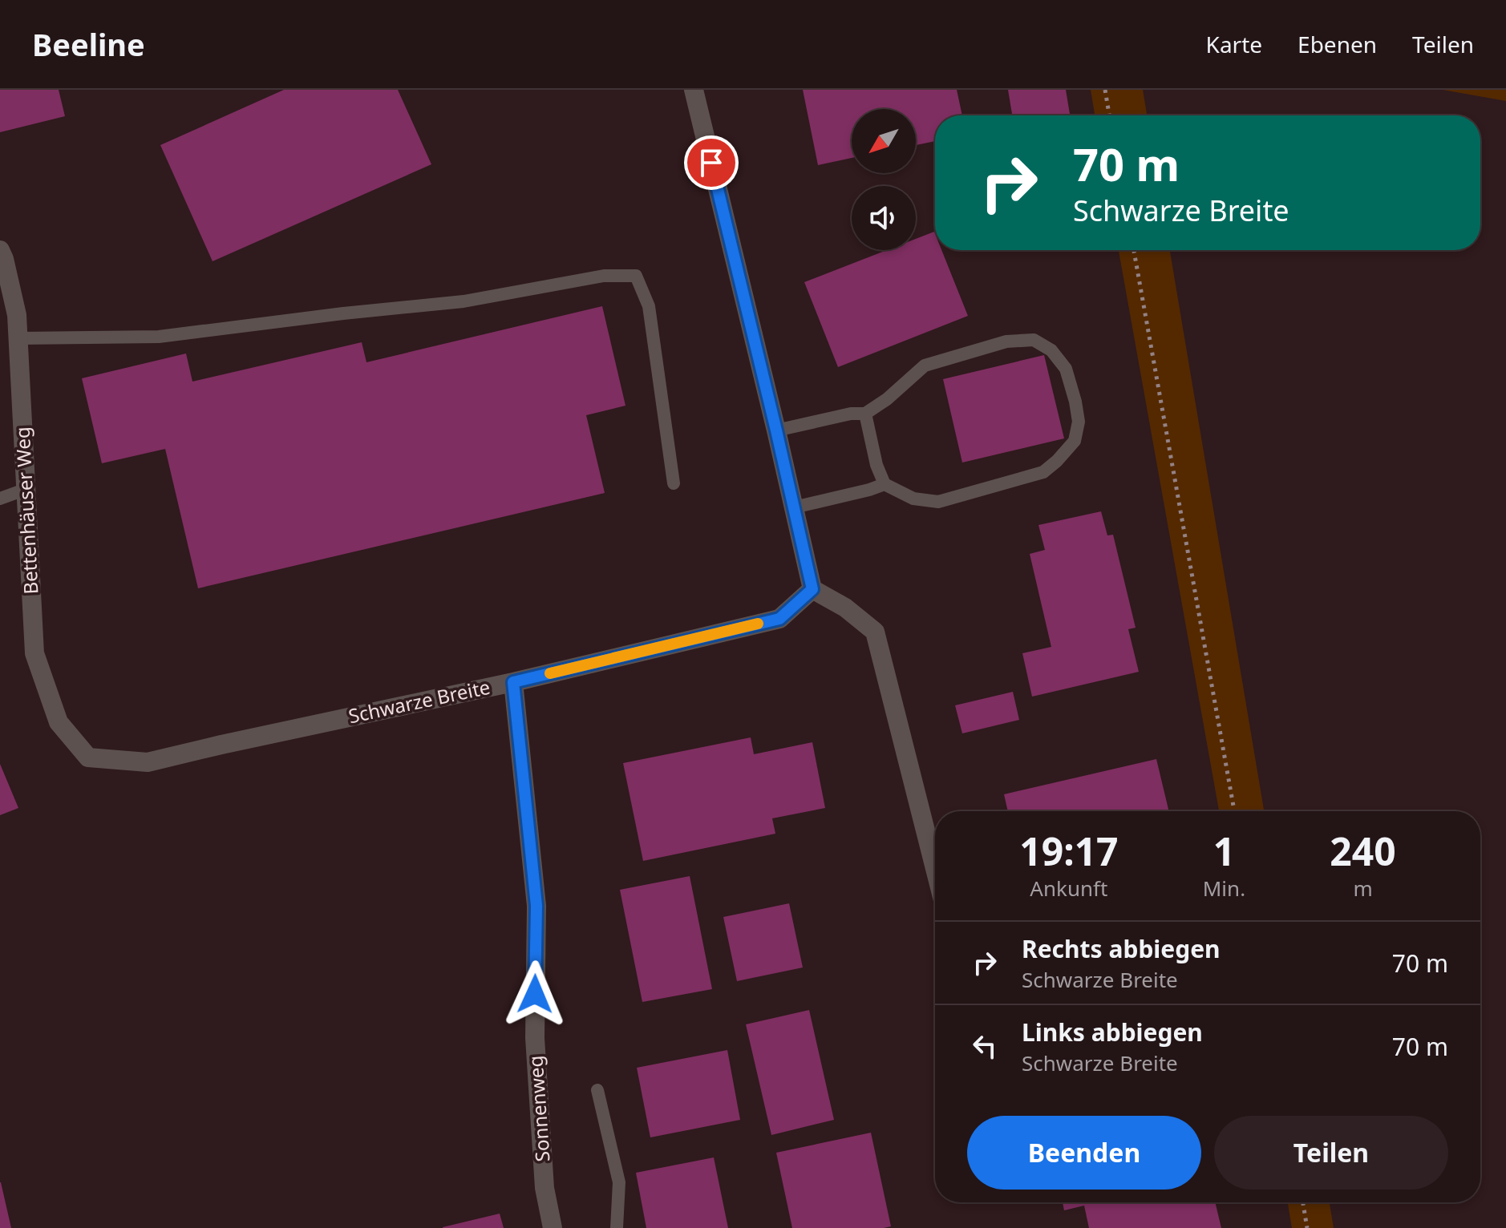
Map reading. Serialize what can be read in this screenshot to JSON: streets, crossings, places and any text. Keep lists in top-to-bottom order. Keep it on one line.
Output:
{"streets":{"street":["Bettenhäuser Weg","Schwarze Breite","Sonnenweg"]},"crossings":[["Bettenhäuser Weg","Schwarze Breite"],["Schwarze Breite","Sonnenweg"]],"north":"bottom left","page":{"header":"Beeline","nav":["Karte","Ebenen","Teilen"],"turn":["70 m","Schwarze Breite"],"eta":["19:17","Ankunft","1","Min.","240","m"],"list":[{"name":"Rechts abbiegen","note":"Schwarze Breite","value":"70 m"},{"name":"Links abbiegen","note":"Schwarze Breite","value":"70 m"}],"buttons":["Beenden","Teilen"]}}
